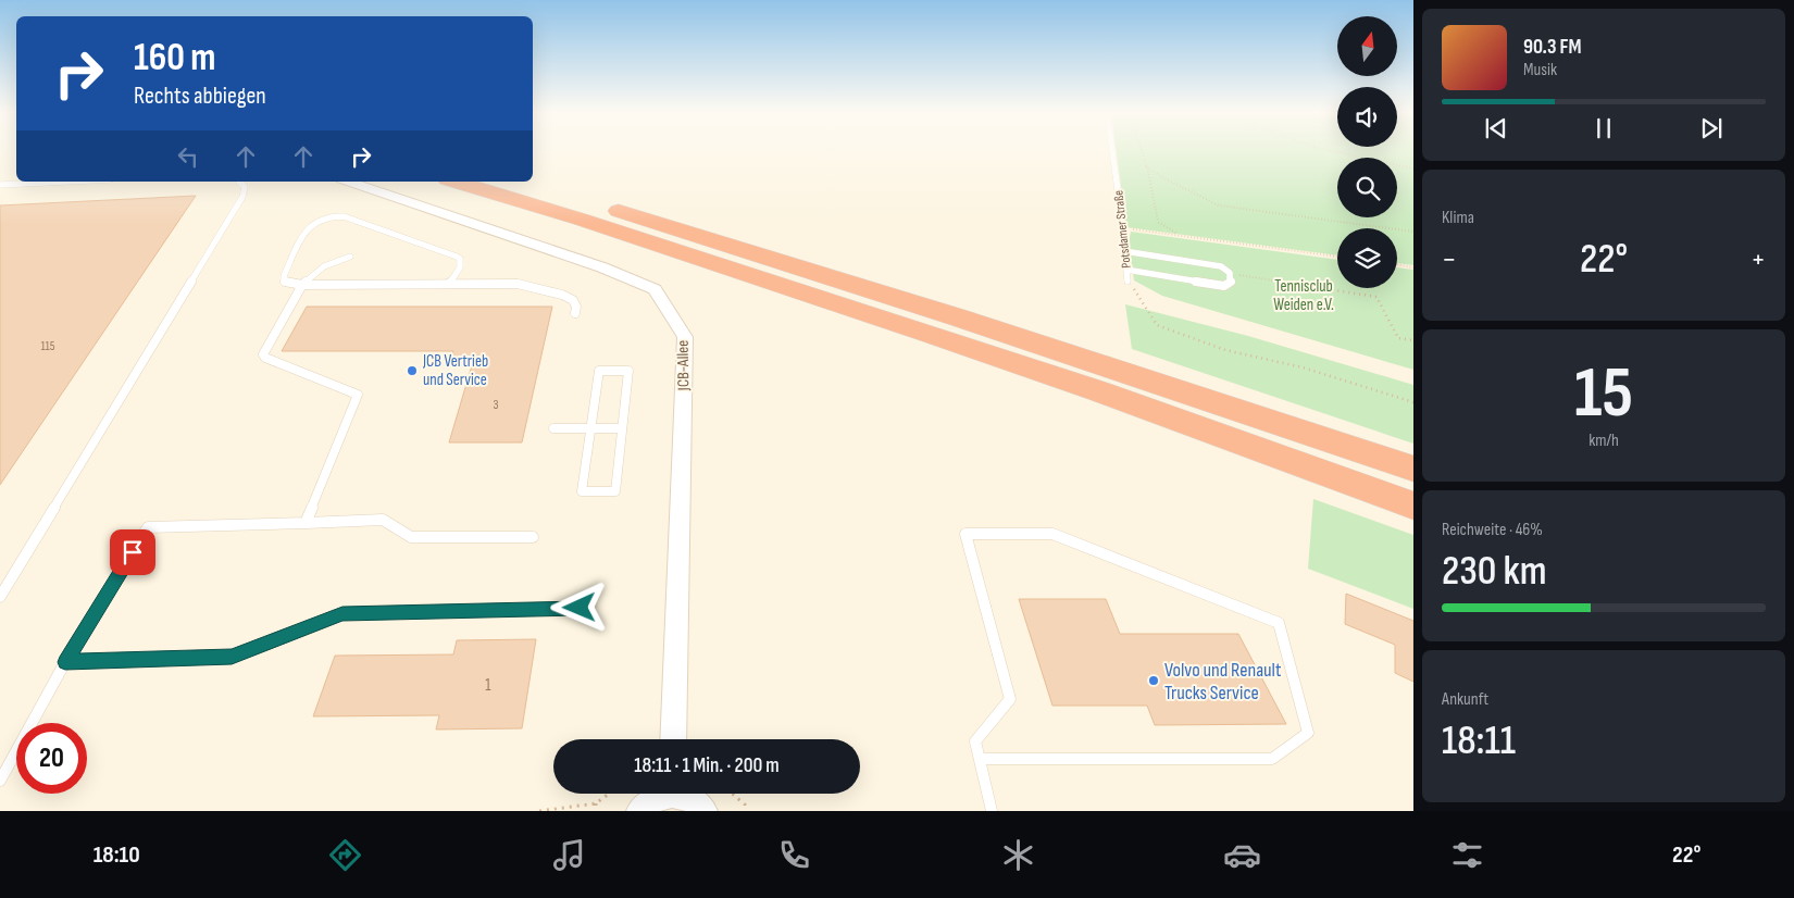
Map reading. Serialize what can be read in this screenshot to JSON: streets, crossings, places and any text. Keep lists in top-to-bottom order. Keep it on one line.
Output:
{"streets":{"street":["JCB-Allee"],"lane":["Potsdamer Straße"]},"parks":["Tennisclub Weiden e.V."],"places":["JCB Vertrieb und Service","Volvo und Renault Trucks Service"],"house_numbers":["115","3","1"],"north":"top","page":{"turn":["160 m","Rechts abbiegen"],"song":["90.3 FM","Musik"],"tile":["Klima",["15","km/h"],["Reichweite · 46%","230 km"],["Ankunft","18:11"]],"heat":["−","22°","+"],"limit":"20","trip":"18:11 · 1 Min. · 200 m","tabs":["18:10","22°"]}}
